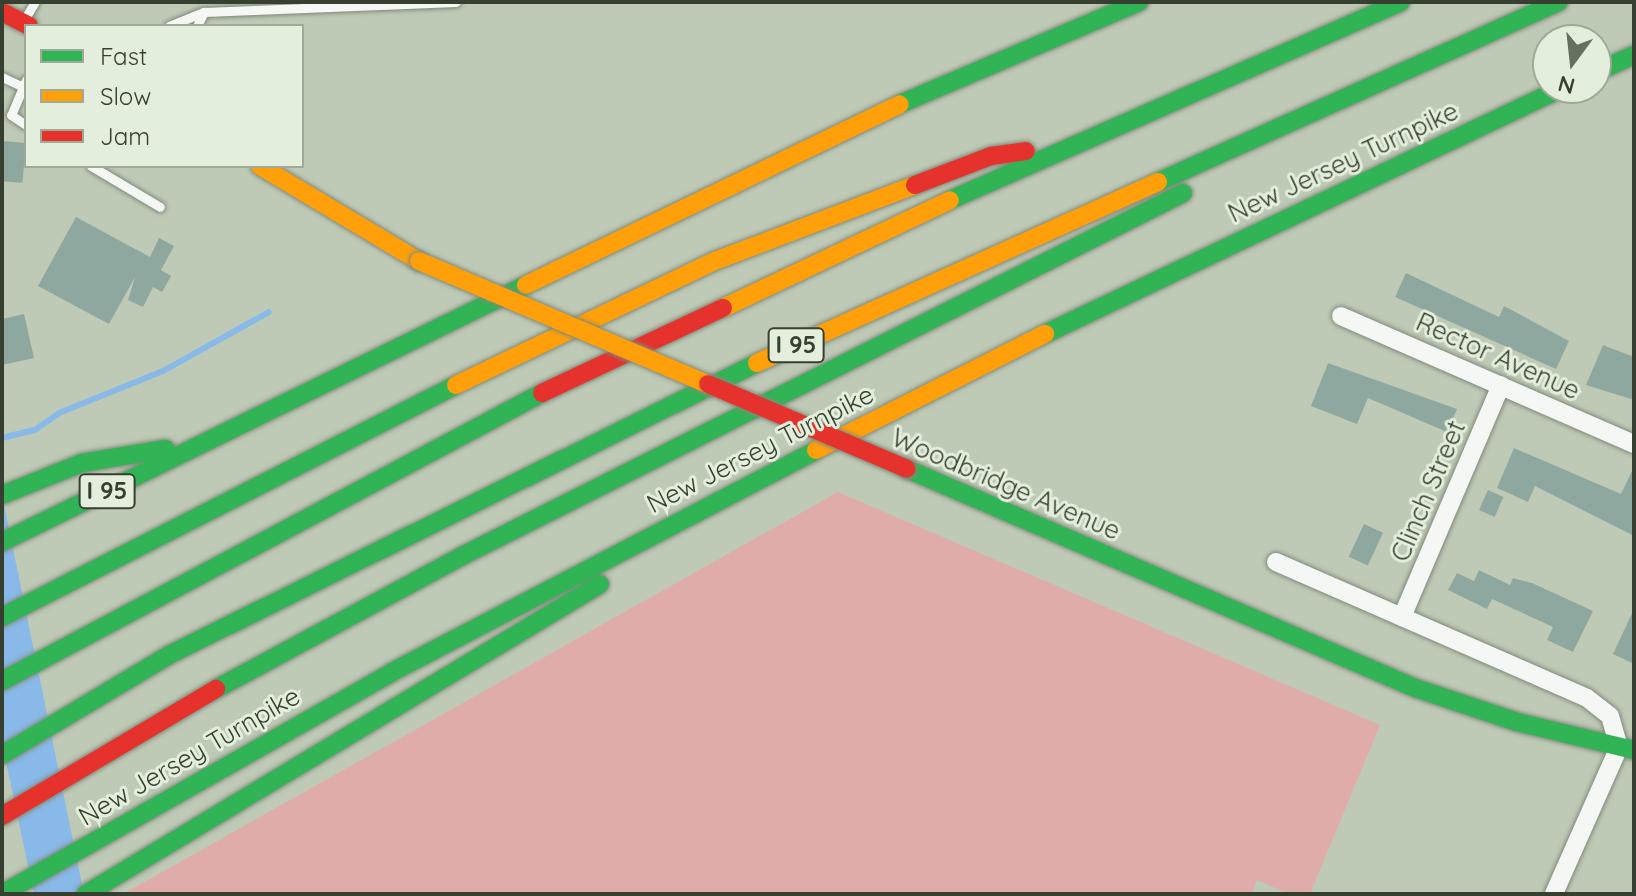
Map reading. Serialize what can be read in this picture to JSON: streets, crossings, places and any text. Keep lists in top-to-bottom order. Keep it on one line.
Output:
{"streets":{"main road":["New Jersey Turnpike","I 95","Woodbridge Avenue"],"street":["Rector Avenue","Clinch Street"]},"crossings":[["Rector Avenue","Clinch Street"]],"legend":["Fast","Slow","Jam"],"north":"bottom"}
